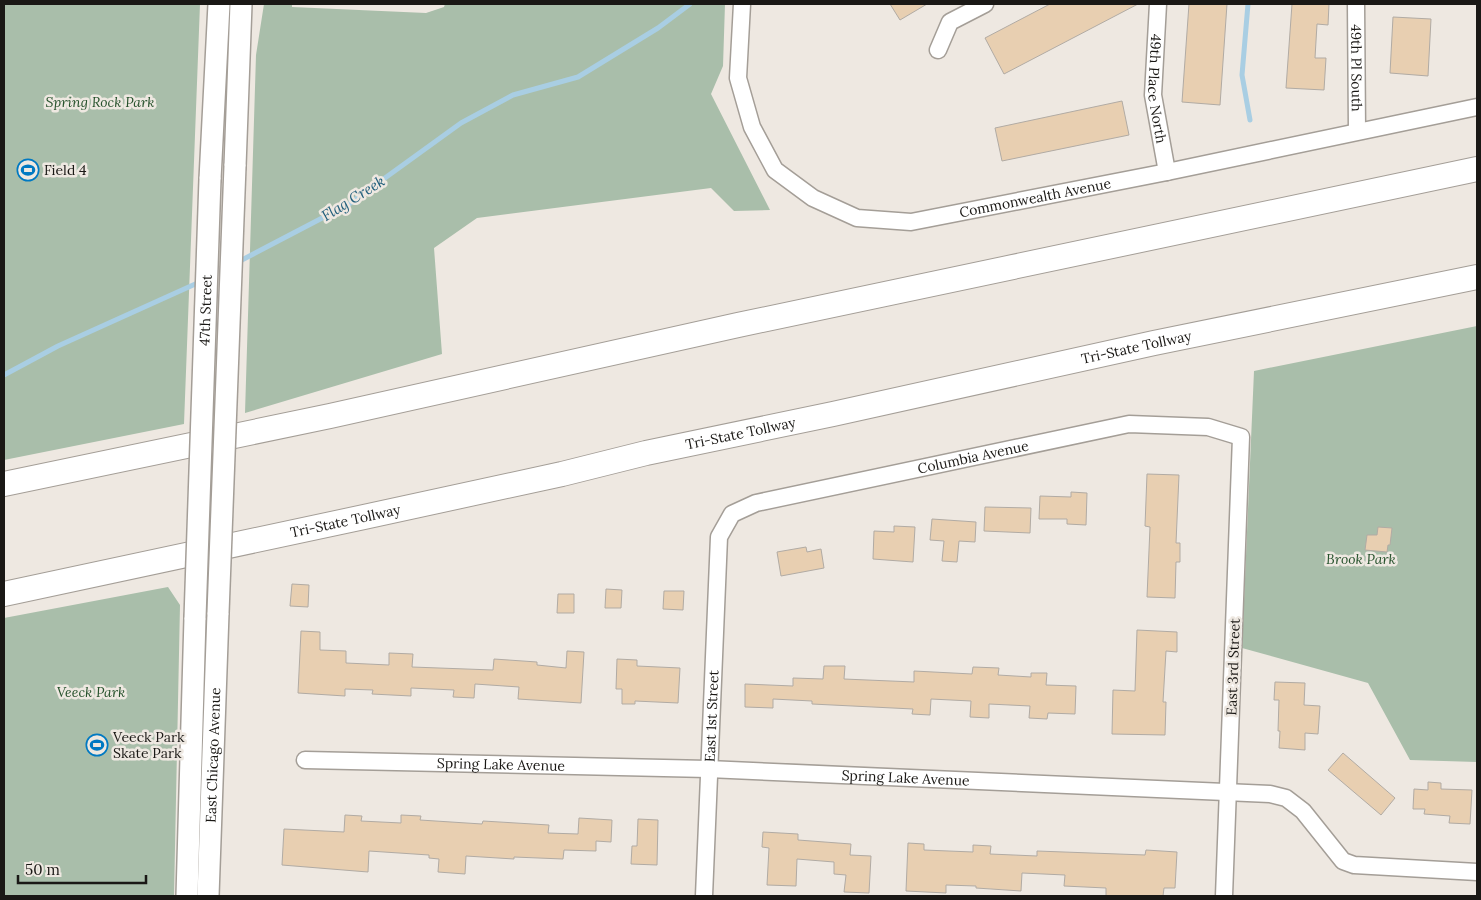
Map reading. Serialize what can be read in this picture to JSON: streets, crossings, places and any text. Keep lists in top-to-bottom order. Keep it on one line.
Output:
{"streets":{"highway":["Tri-State Tollway"],"main road":["47th Street","East Chicago Avenue"],"street":["49th Pl South","49th Place North","Commonwealth Avenue","Columbia Avenue","East 3rd Street","East 1st Street","Spring Lake Avenue"]},"crossings":[["49th Pl South","Commonwealth Avenue"],["49th Place North","Commonwealth Avenue"],["47th Street","East Chicago Avenue"],["Columbia Avenue","East 3rd Street"],["Columbia Avenue","East 1st Street"],["East 3rd Street","Spring Lake Avenue"],["East 1st Street","Spring Lake Avenue"]],"water":["Flag Creek"],"parks":["Spring Rock Park","Brook Park","Veeck Park"],"places":{"sports":["Field 4","Veeck Park Skate Park"]},"scale_bar":"50 m"}
